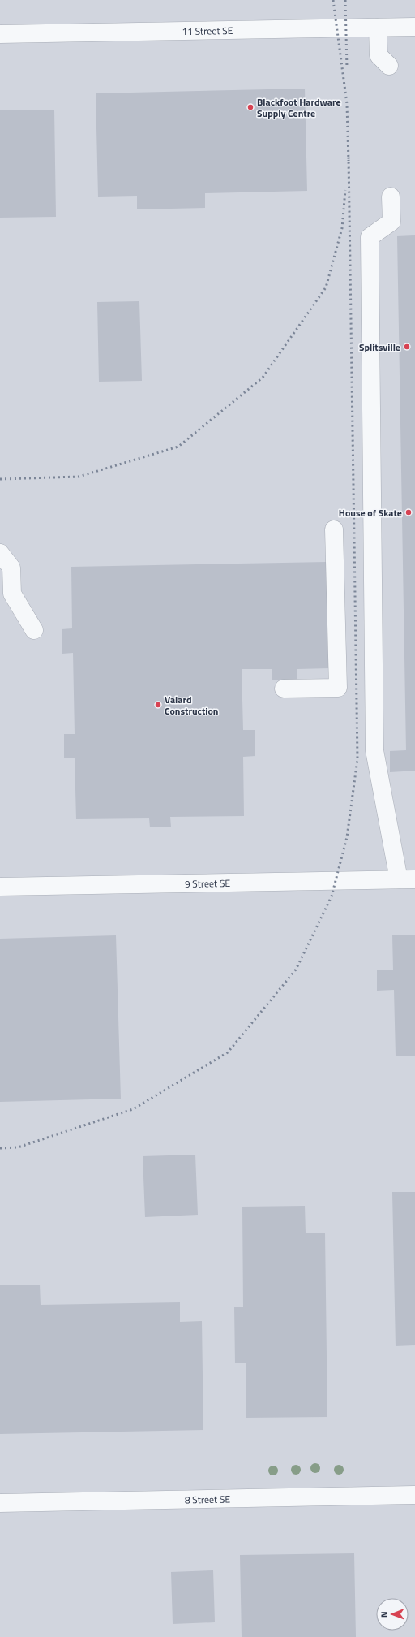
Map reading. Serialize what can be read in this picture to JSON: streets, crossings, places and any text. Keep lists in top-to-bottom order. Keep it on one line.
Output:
{"streets":{"street":["11 Street SE","9 Street SE","8 Street SE"]},"places":["Blackfoot Hardware Supply Centre","Splitsville","House of Skate","Valard Construction"],"north":"left"}
